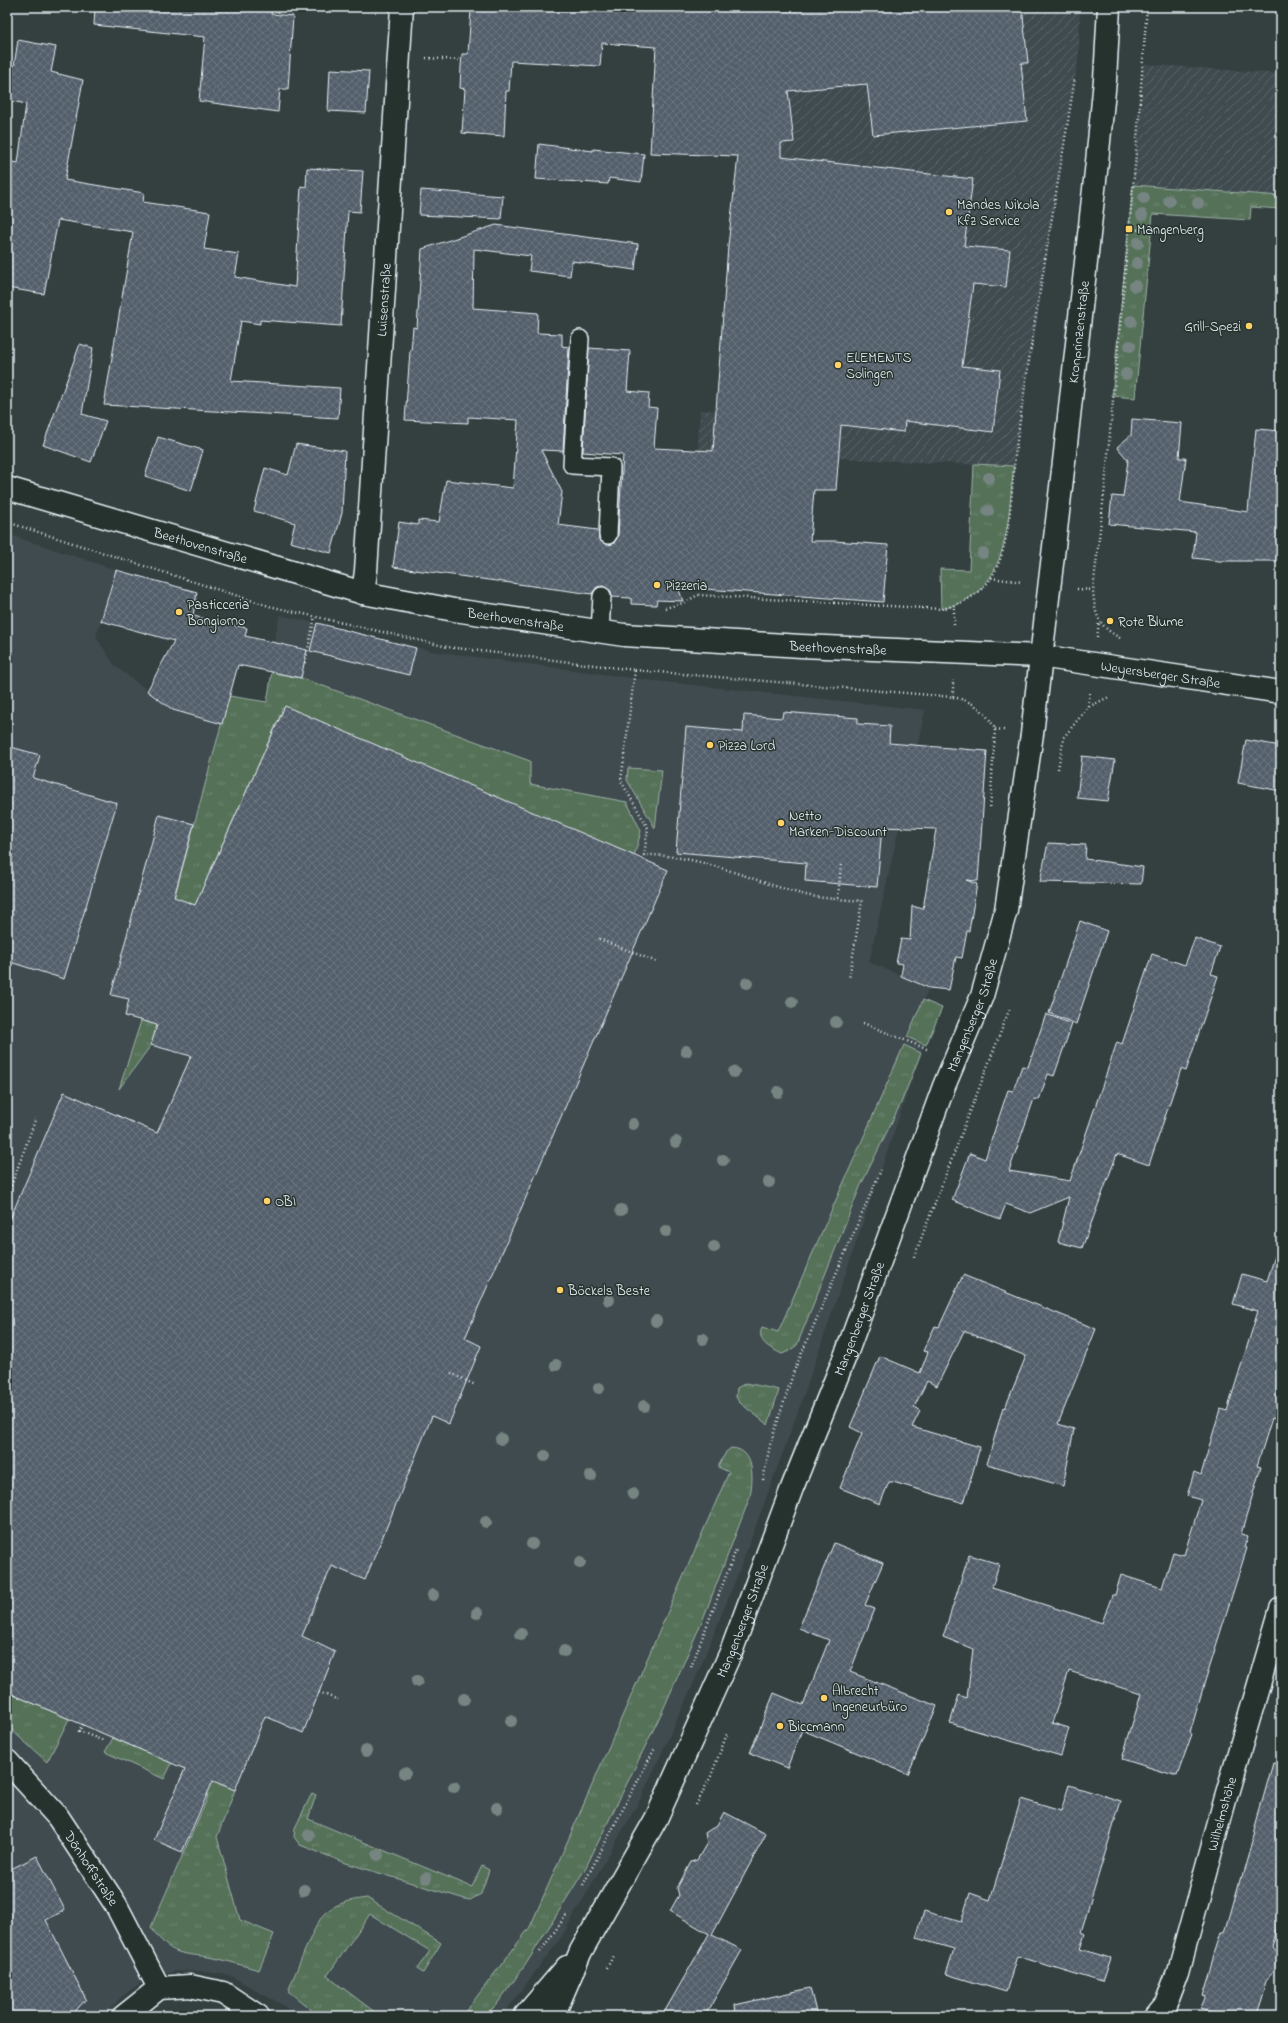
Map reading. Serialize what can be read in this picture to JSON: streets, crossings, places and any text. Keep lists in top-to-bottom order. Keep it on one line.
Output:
{"streets":{"main road":["Luisenstraße","Kronprinzenstraße","Beethovenstraße","Weyersberger Straße","Mangenberger Straße","Wilhelmshöhe","Dönhoffstraße"]},"crossings":[["Luisenstraße","Beethovenstraße"],["Kronprinzenstraße","Beethovenstraße"],["Kronprinzenstraße","Weyersberger Straße"],["Kronprinzenstraße","Mangenberger Straße"],["Beethovenstraße","Weyersberger Straße"],["Beethovenstraße","Mangenberger Straße"],["Weyersberger Straße","Mangenberger Straße"]],"places":{"other":["Mandes Nikola Kfz Service","Grill-Spezi","ELEMENTS Solingen","Pizzeria","Pasticceria Bongiorno","Rote Blume","Pizza Lord","Netto Marken-Discount","OBI","Böckels Beste","Albrecht Ingeneurbüro","Biccmann"],"transit":["Mangenberg"]}}
